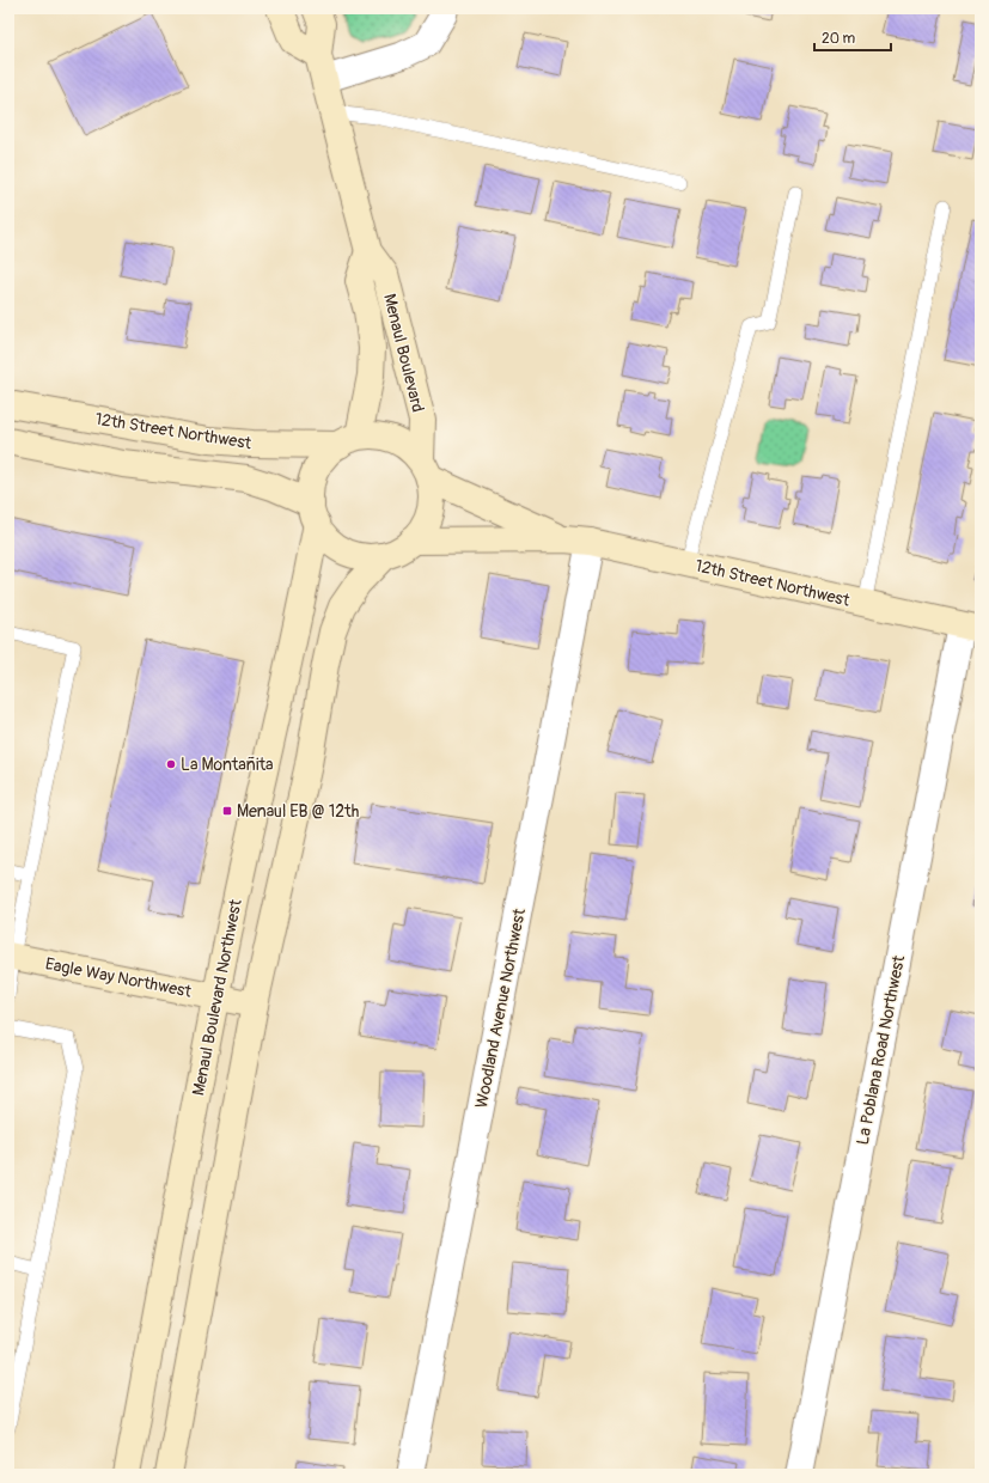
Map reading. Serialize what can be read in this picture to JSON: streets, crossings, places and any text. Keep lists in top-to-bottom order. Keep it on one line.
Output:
{"streets":{"main road":["Menaul Boulevard","12th Street Northwest","Eagle Way Northwest","Menaul Boulevard Northwest"],"street":["Woodland Avenue Northwest","La Poblana Road Northwest"]},"crossings":[["Menaul Boulevard","12th Street Northwest"],["Menaul Boulevard","Menaul Boulevard Northwest"],["12th Street Northwest","Menaul Boulevard Northwest"],["12th Street Northwest","Woodland Avenue Northwest"],["12th Street Northwest","La Poblana Road Northwest"],["Eagle Way Northwest","Menaul Boulevard Northwest"]],"places":{"other":["La Montañita"],"transit":["Menaul EB @ 12th"]},"scale_bar":"20 m"}
